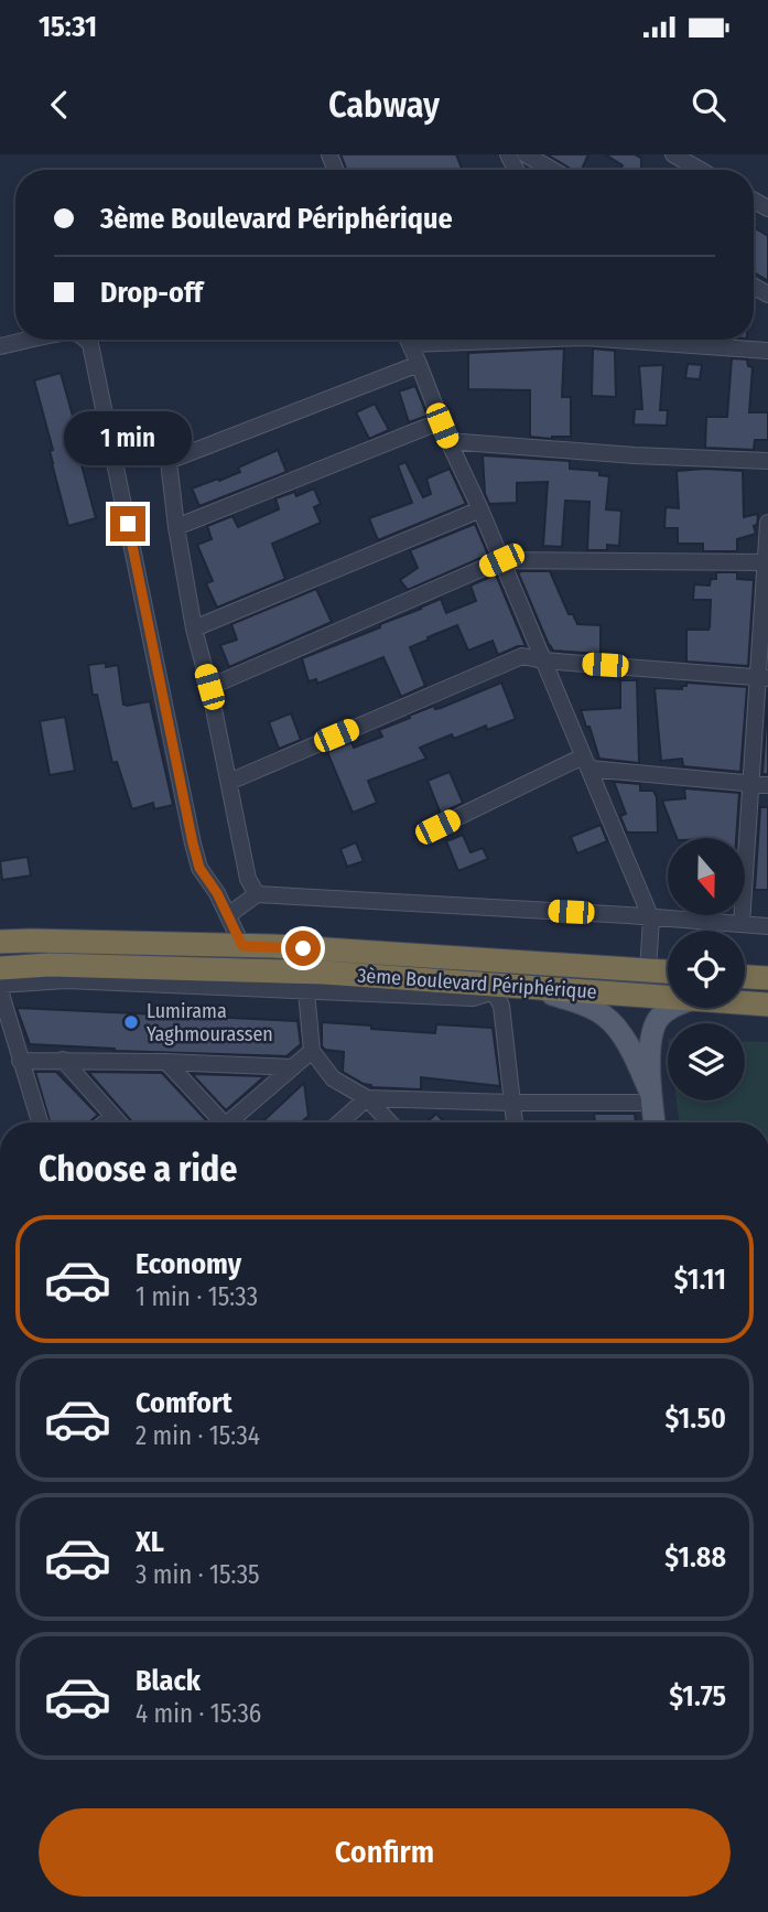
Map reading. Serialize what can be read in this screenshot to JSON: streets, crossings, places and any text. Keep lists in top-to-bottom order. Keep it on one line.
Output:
{"streets":{"highway":["3ème Boulevard Périphérique"]},"places":["Lumirama Yaghmourassen"],"north":"bottom","page":{"status":"15:31","header":"Cabway","banner":["3ème Boulevard Périphérique","Drop-off"],"bubble":"1 min","heading":"Choose a ride","list":[{"name":"Economy","note":"1 min · 15:33","value":"$1.11"},{"name":"Comfort","note":"2 min · 15:34","value":"$1.50"},{"name":"XL","note":"3 min · 15:35","value":"$1.88"},{"name":"Black","note":"4 min · 15:36","value":"$1.75"}],"buttons":"Confirm"}}
